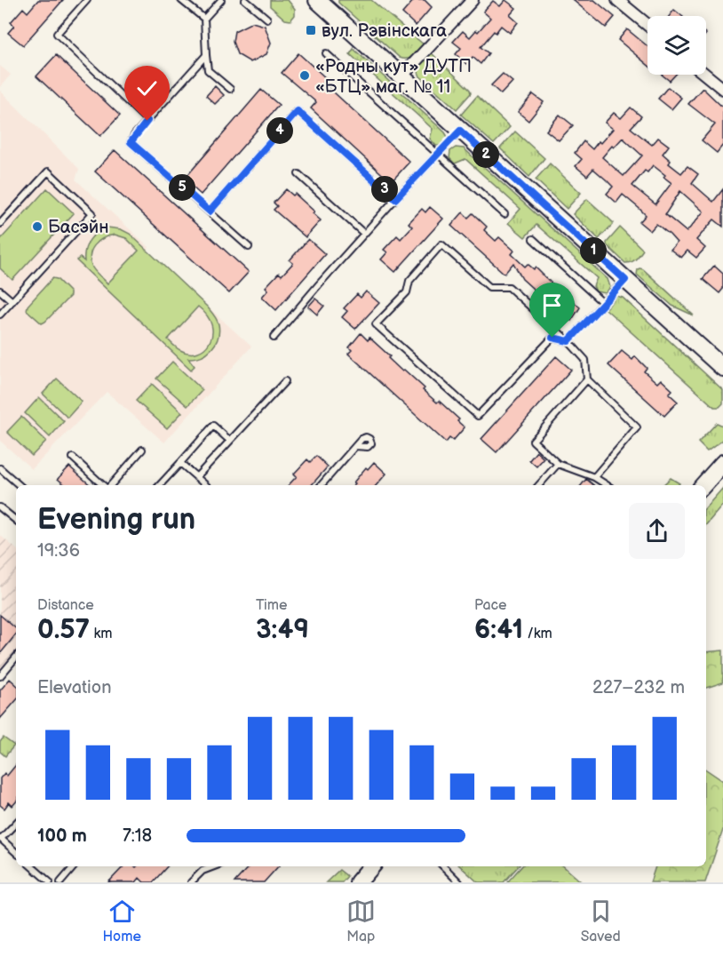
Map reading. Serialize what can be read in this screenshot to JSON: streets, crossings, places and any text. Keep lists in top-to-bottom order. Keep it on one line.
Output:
{"places":{"transit":["вул. Рэвінскага"],"other":["«Родны кут» ДУТП «БТЦ» маг. № 11","Басэйн"]},"page":{"pins":["4","2","5","3","1"],"heading":["Evening run","19:36"],"stats":[["Distance","0.57 km"],["Time","3:49"],["Pace","6:41 /km"]],"chart":["Elevation","227–232 m"],"list":[{"name":"100 m","note":"7:18"}],"tabs":["Home","Map","Saved"]}}
